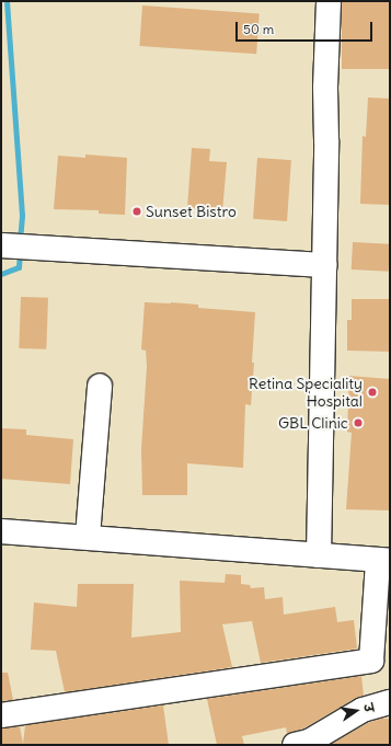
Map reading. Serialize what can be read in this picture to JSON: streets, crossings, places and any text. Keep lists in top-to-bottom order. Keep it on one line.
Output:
{"places":["Sunset Bistro","Retina Speciality Hospital","GBL Clinic"],"scale_bar":"50 m","north":"right"}
